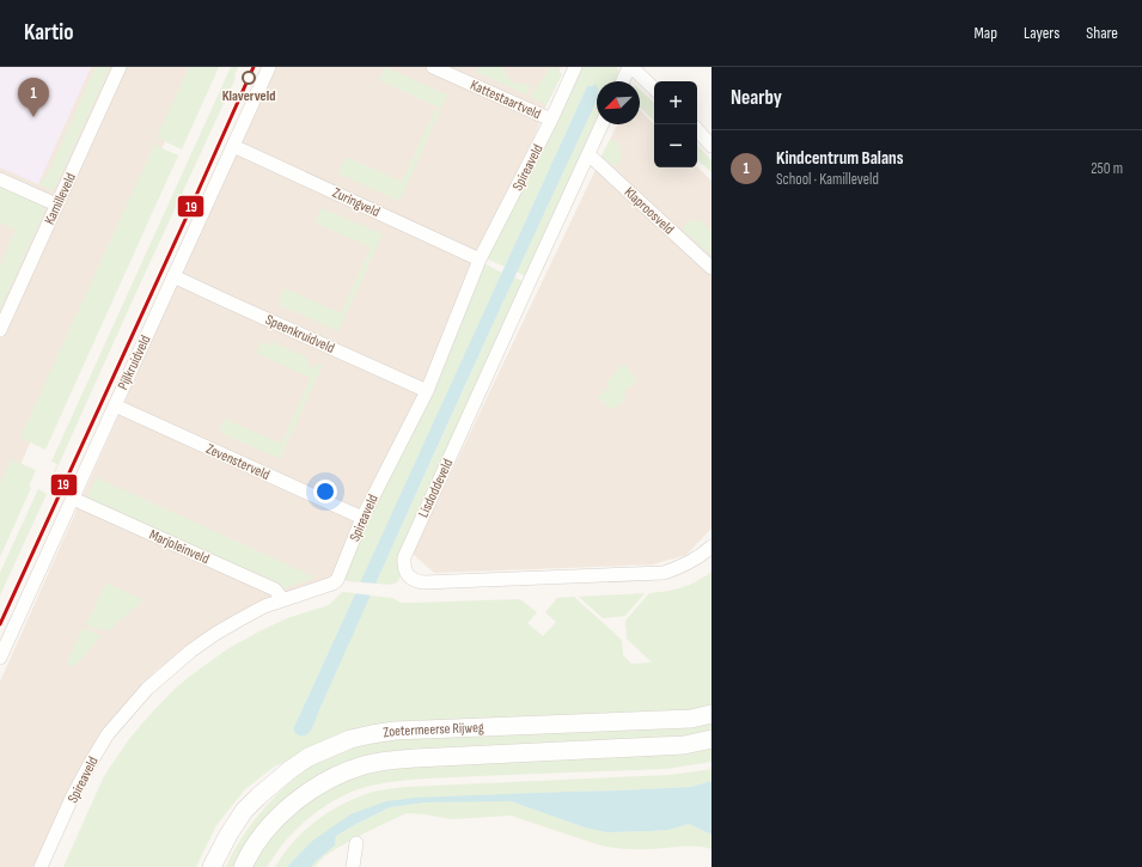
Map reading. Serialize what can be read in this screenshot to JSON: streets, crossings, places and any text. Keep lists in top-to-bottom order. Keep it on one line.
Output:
{"streets":{"main road":["Zoetermeerse Rijweg"],"street":["Kattestaartveld","Spireaveld","Kamilleveld","Zuringveld","Klaproosveld","Speenkruidveld","Pijlkruidveld","Zevensterveld","Lisdoddeveld","Marjoleinveld"]},"crossings":[["Kattestaartveld","Spireaveld"],["Spireaveld","Zuringveld"],["Spireaveld","Speenkruidveld"],["Spireaveld","Zevensterveld"],["Spireaveld","Marjoleinveld"],["Zuringveld","Pijlkruidveld"],["Klaproosveld","Lisdoddeveld"],["Speenkruidveld","Pijlkruidveld"],["Pijlkruidveld","Zevensterveld"],["Pijlkruidveld","Marjoleinveld"]],"places":["Klaverveld"],"lines":["transit line 19"],"north":"bottom left","page":{"header":"Kartio","nav":["Map","Layers","Share"],"heading":"Nearby","pins":"1","map_buttons":["+","−"],"list":[{"mark":"1","name":"Kindcentrum Balans","note":"School · Kamilleveld","value":"250 m"}]}}
